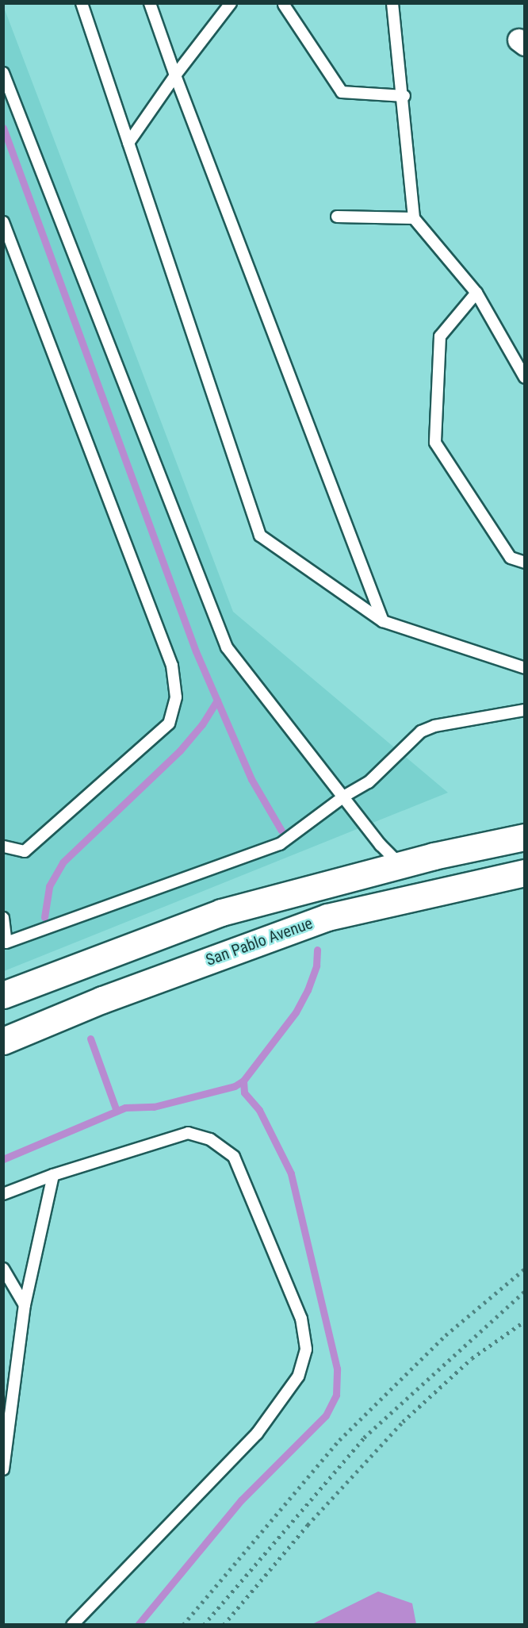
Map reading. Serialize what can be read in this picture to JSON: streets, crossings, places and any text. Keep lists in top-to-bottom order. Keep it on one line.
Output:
{"streets":{"main road":["San Pablo Avenue"]}}
